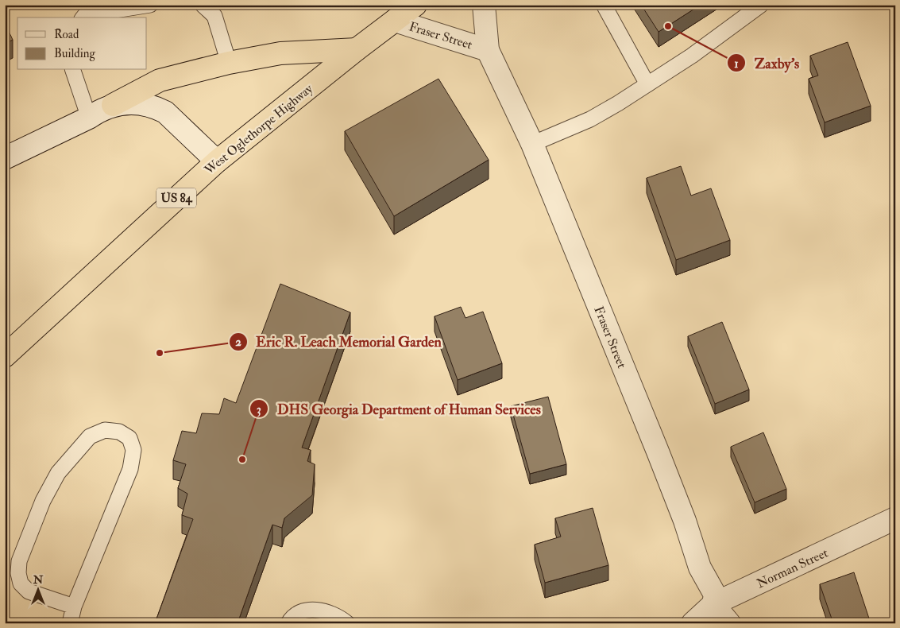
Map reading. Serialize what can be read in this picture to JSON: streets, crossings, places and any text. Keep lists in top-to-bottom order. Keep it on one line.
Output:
{"streets":{"highway":["West Oglethorpe Highway","US 84"],"street":["Fraser Street","Norman Street"]},"crossings":[["Fraser Street","US 84"],["Fraser Street","Norman Street"],["West Oglethorpe Highway","US 84"]],"places":["Zaxby's","Eric R. Leach Memorial Garden","DHS Georgia Department of Human Services"],"legend":["Road","Building"],"north":"top"}
